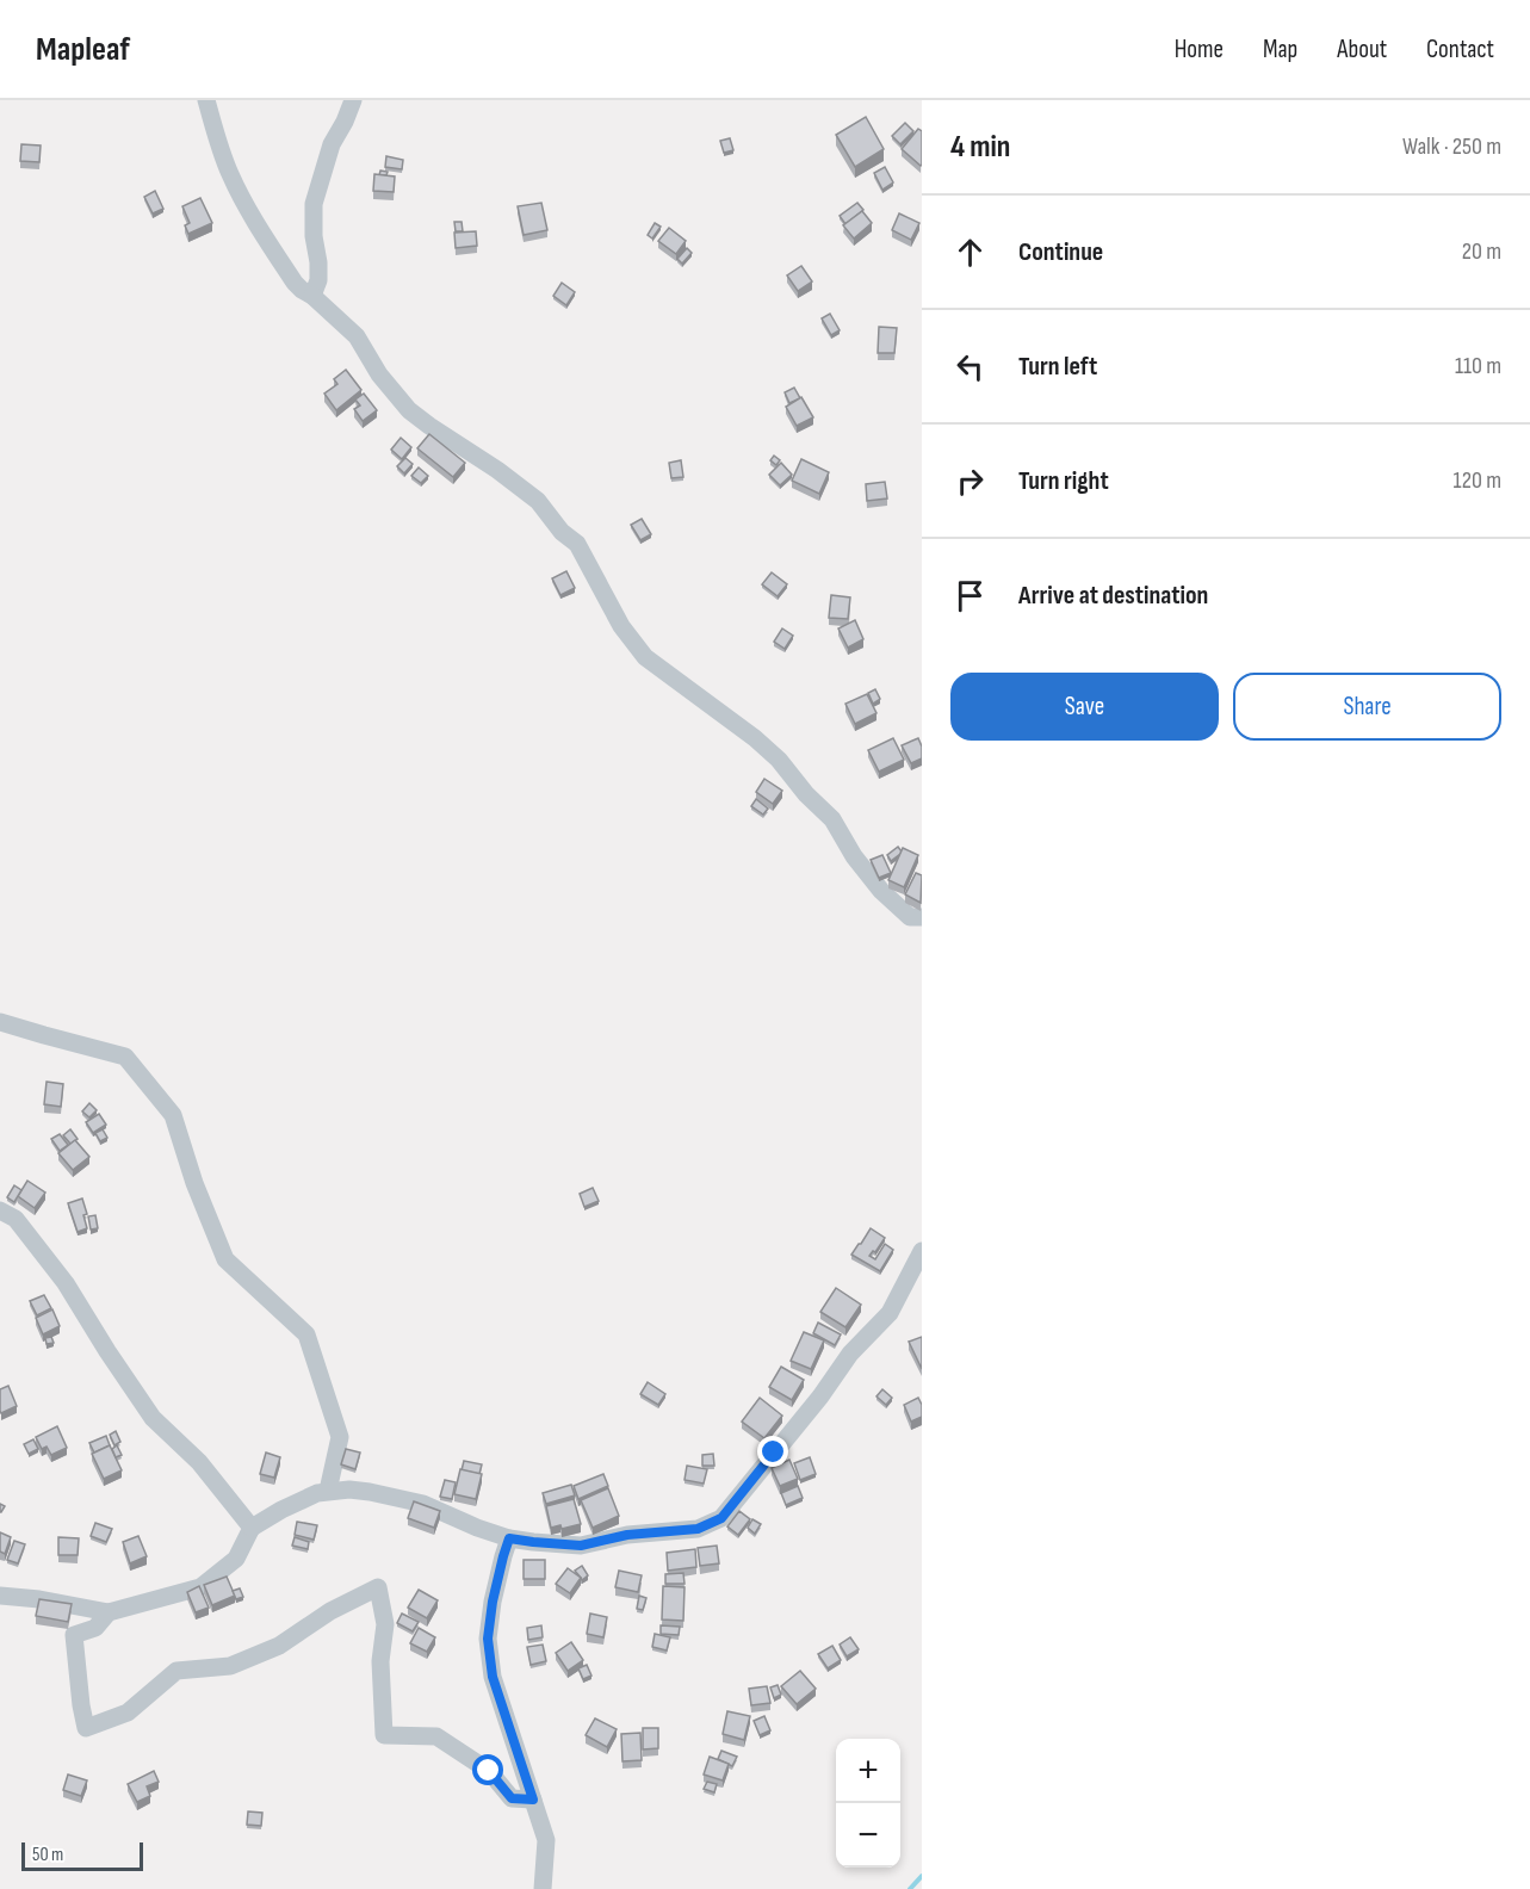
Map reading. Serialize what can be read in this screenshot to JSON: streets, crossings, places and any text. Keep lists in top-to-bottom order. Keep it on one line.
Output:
{"scale_bar":"50 m","page":{"header":"Mapleaf","nav":["Home","Map","About","Contact"],"heading":["4 min","Walk · 250 m"],"list":[["Continue","20 m"],["Turn left","110 m"],["Turn right","120 m"],"Arrive at destination"],"buttons":["Save","Share"],"map_buttons":["+","−"],"scale":"50 m"}}
